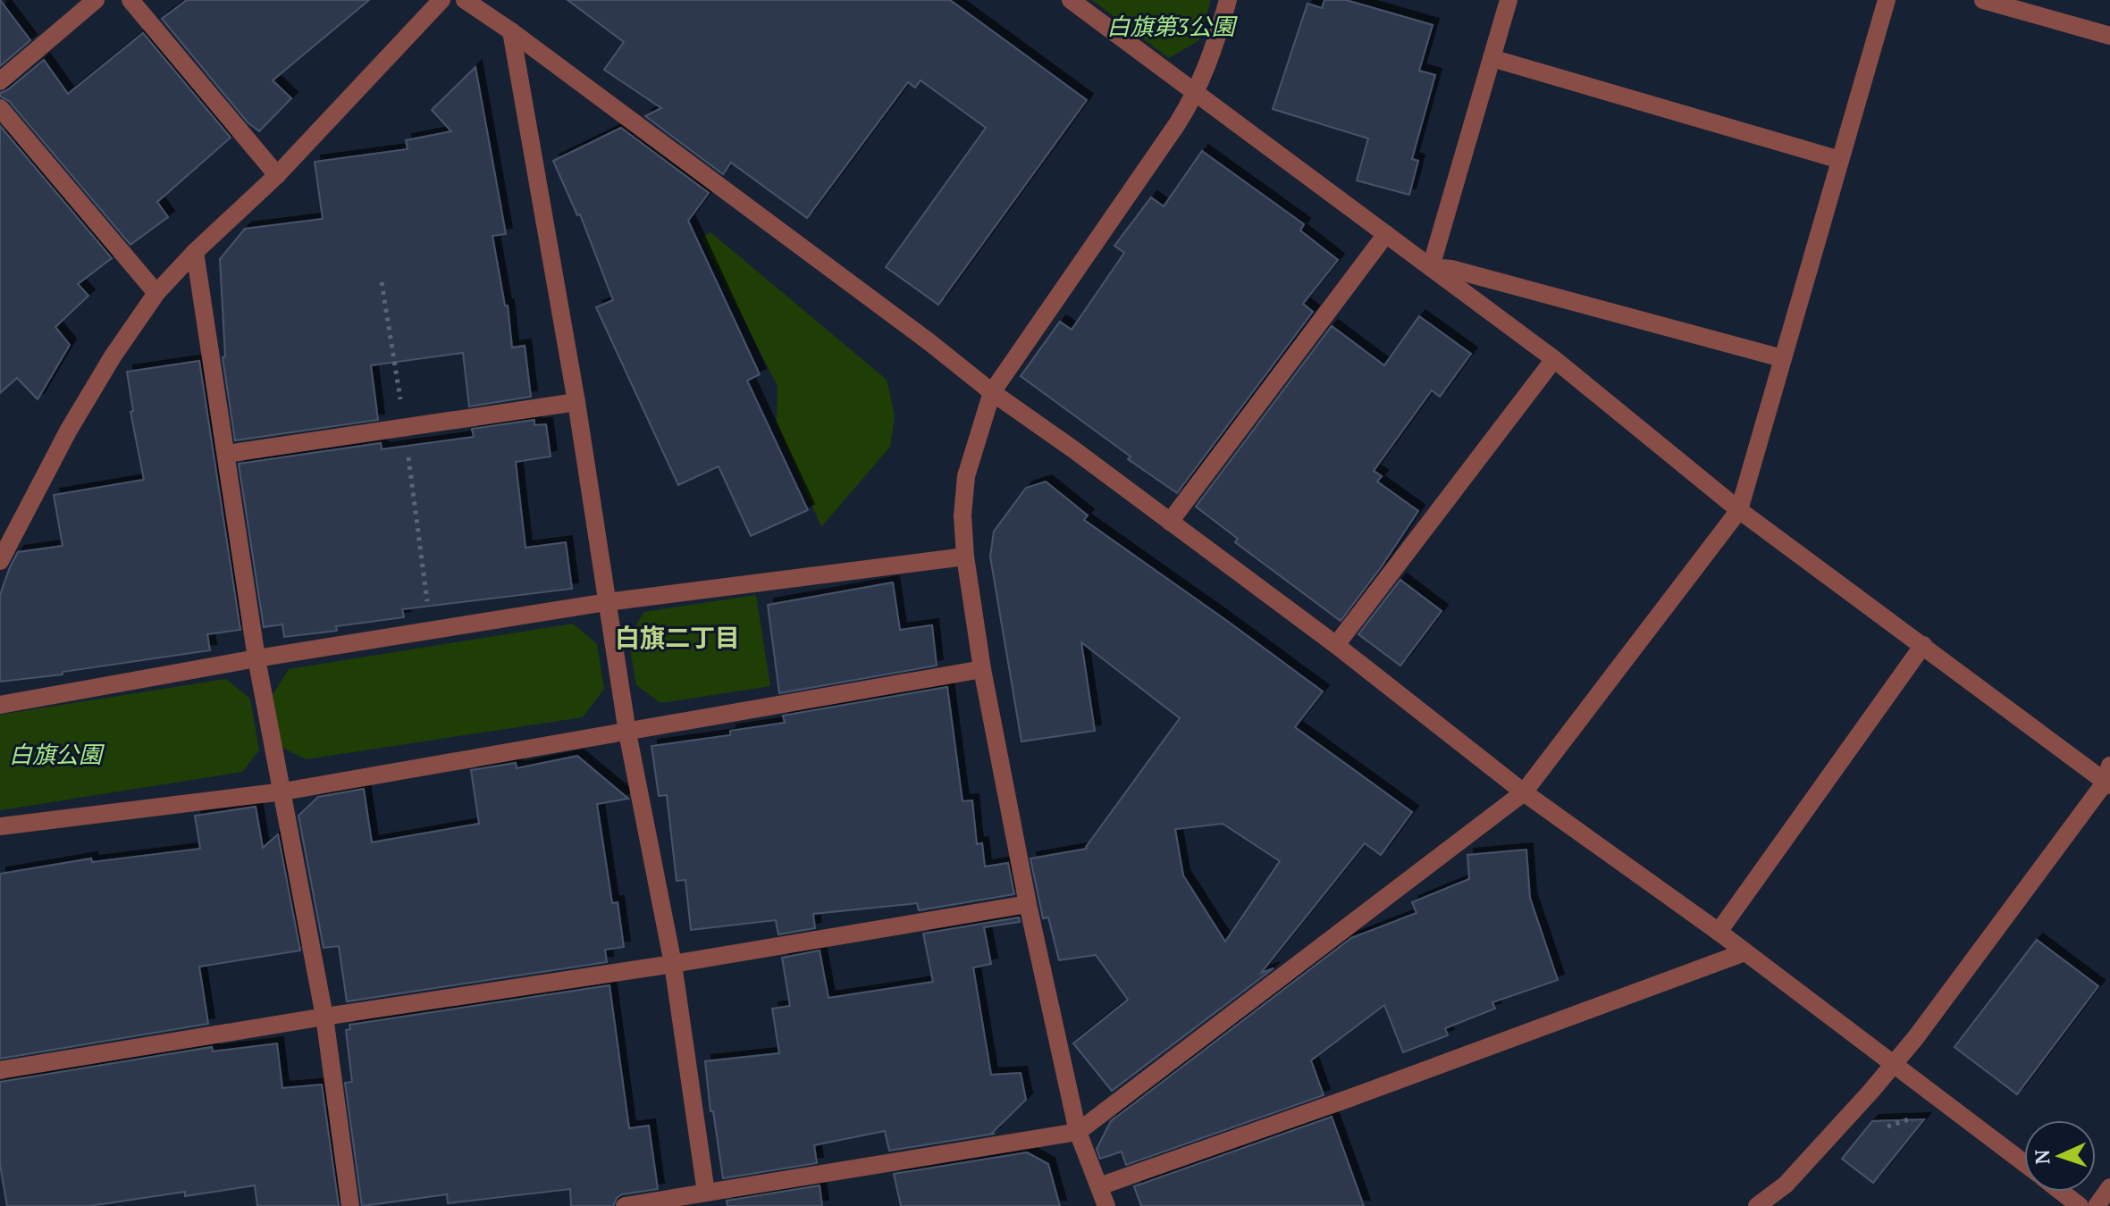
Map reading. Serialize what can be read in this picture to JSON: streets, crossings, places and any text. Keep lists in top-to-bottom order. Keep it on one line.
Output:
{"districts":["白旗二丁目"],"parks":["白旗第3公園","白旗公園"],"north":"left"}
